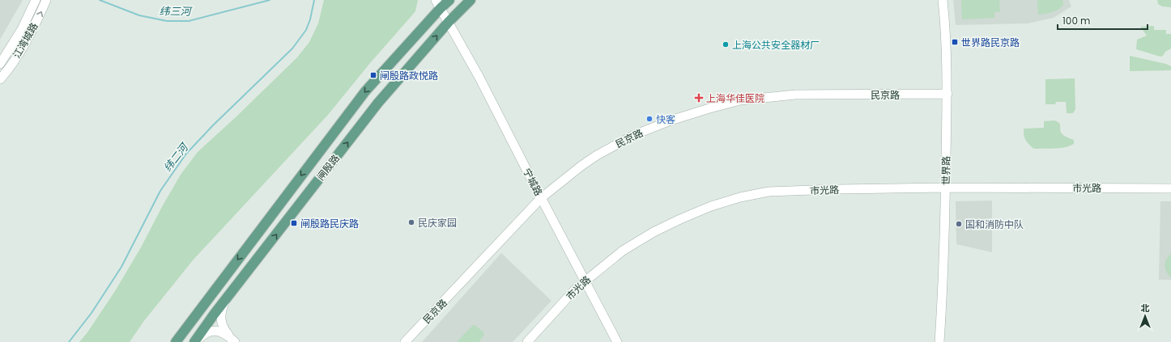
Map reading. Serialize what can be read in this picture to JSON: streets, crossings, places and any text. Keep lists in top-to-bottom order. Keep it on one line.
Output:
{"streets":{"main road":["闸殷路"],"street":["江湾城路","民京路","世界路","宁城路","市光路"]},"crossings":[["民京路","世界路"],["民京路","宁城路"],["闸殷路","宁城路"],["世界路","市光路"],["宁城路","市光路"]],"water":["纬三河","纬二河"],"places":{"transit":["世界路民京路","闸殷路政悦路","闸殷路民庆路"],"other":["上海公共安全器材厂","快客","民庆家园","国和消防中队"],"health":["上海华佳医院"]},"scale_bar":"100 m","north":"top"}
